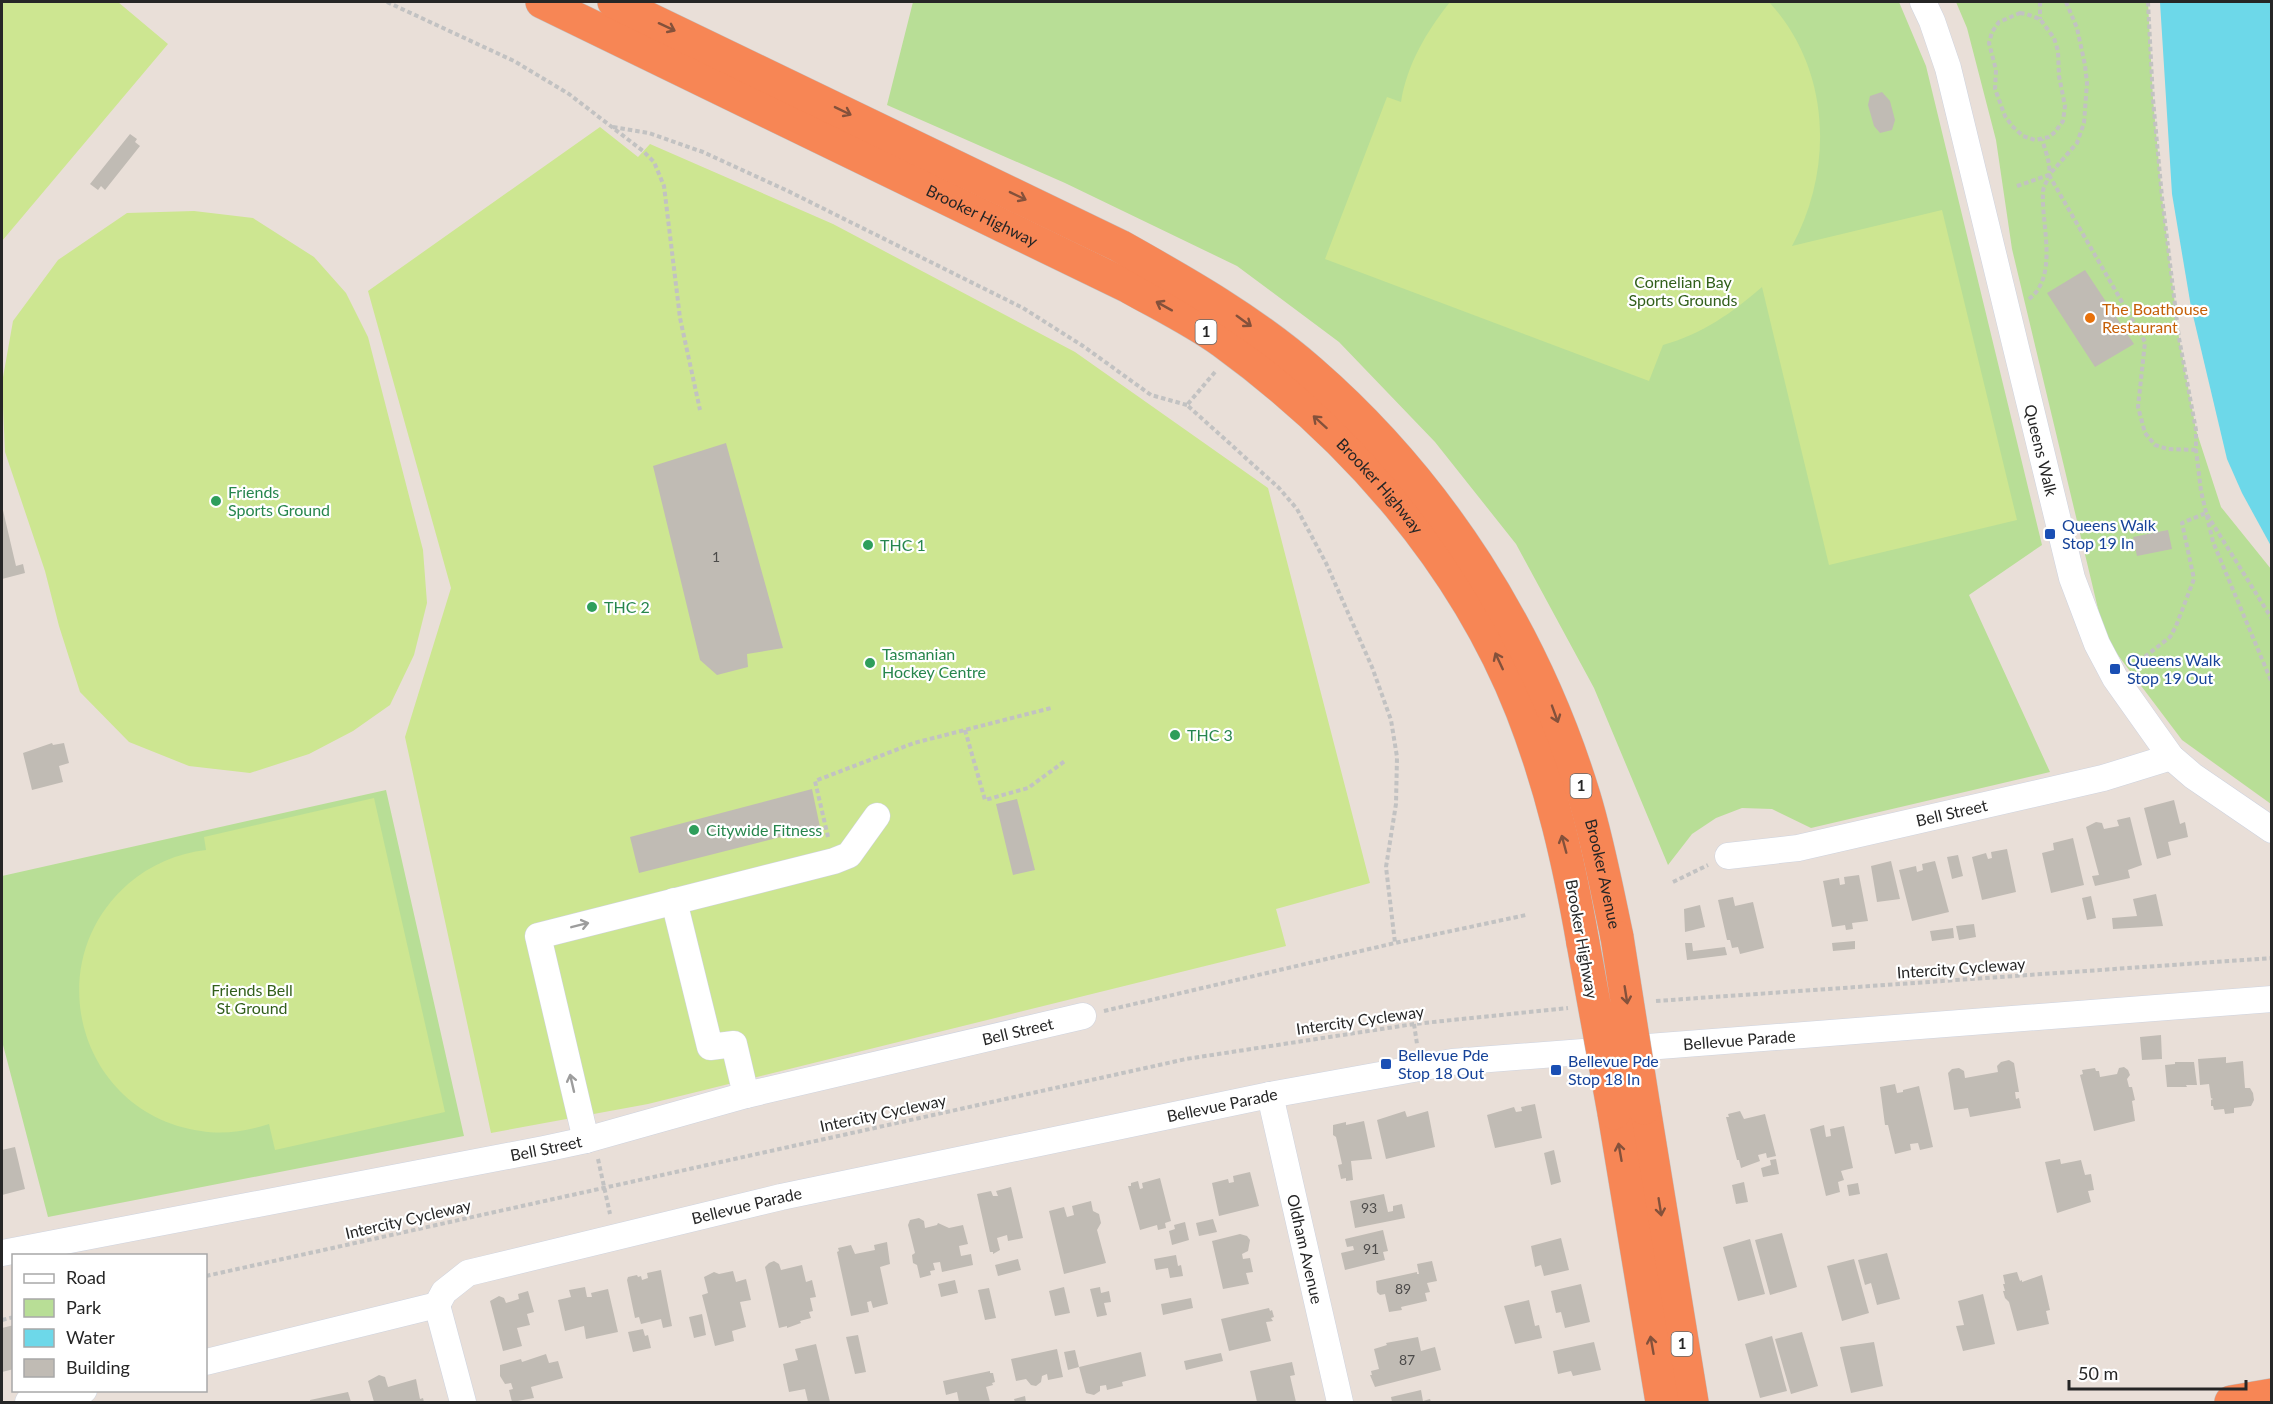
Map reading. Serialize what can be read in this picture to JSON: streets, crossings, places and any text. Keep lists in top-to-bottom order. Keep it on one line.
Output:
{"streets":{"highway":["Brooker Highway","1","Brooker Avenue"],"street":["Queens Walk","Bell Street","Bellevue Parade","Oldham Avenue"],"path":["Intercity Cycleway"]},"crossings":[["Brooker Highway","Brooker Avenue"],["Queens Walk","Bell Street"],["Bellevue Parade","Oldham Avenue"]],"one_way":["Brooker Avenue"],"parks":["Cornelian Bay Sports Grounds","Friends Bell St Ground"],"places":{"other":["The Boathouse Restaurant","Friends Sports Ground","THC 1","THC 2","Tasmanian Hockey Centre","THC 3","Citywide Fitness"],"transit":["Queens Walk Stop 19 In","Queens Walk Stop 19 Out","Bellevue Pde Stop 18 Out","Bellevue Pde Stop 18 In"]},"house_numbers":["1","93","91","89","87"],"legend":["Road","Park","Water","Building"],"scale_bar":"50 m"}
